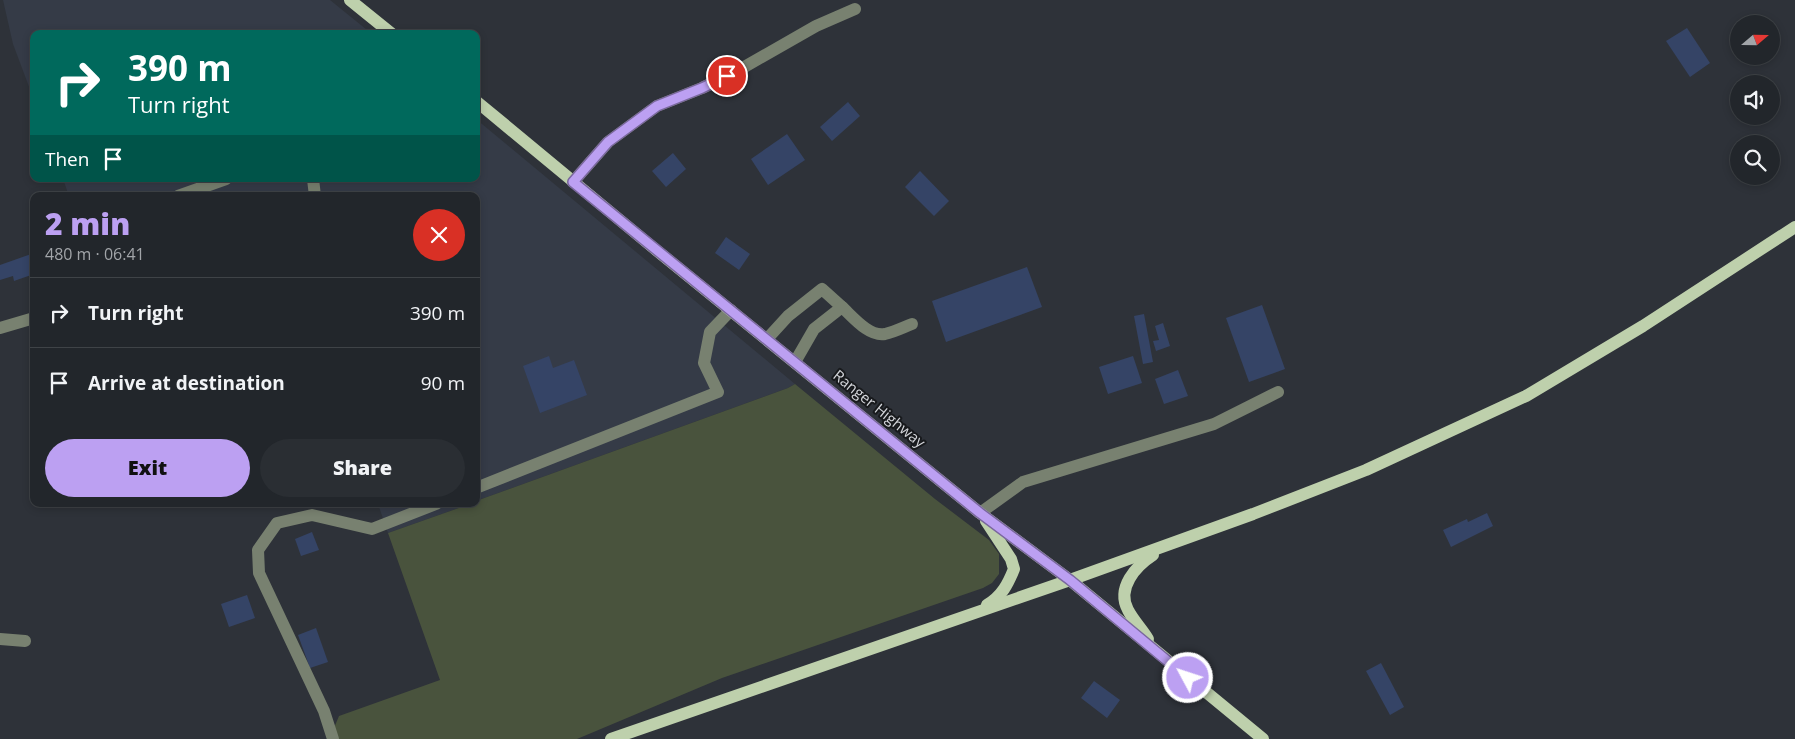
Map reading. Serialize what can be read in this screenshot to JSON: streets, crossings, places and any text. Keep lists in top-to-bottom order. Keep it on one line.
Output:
{"streets":{"main road":["Ranger Highway"]},"north":"right","page":{"turn":["390 m","Turn right"],"then":"Then","heading":["2 min","480 m · 06:41"],"list":[{"name":"Turn right","value":"390 m"},{"name":"Arrive at destination","value":"90 m"}],"buttons":["Exit","Share"]}}
